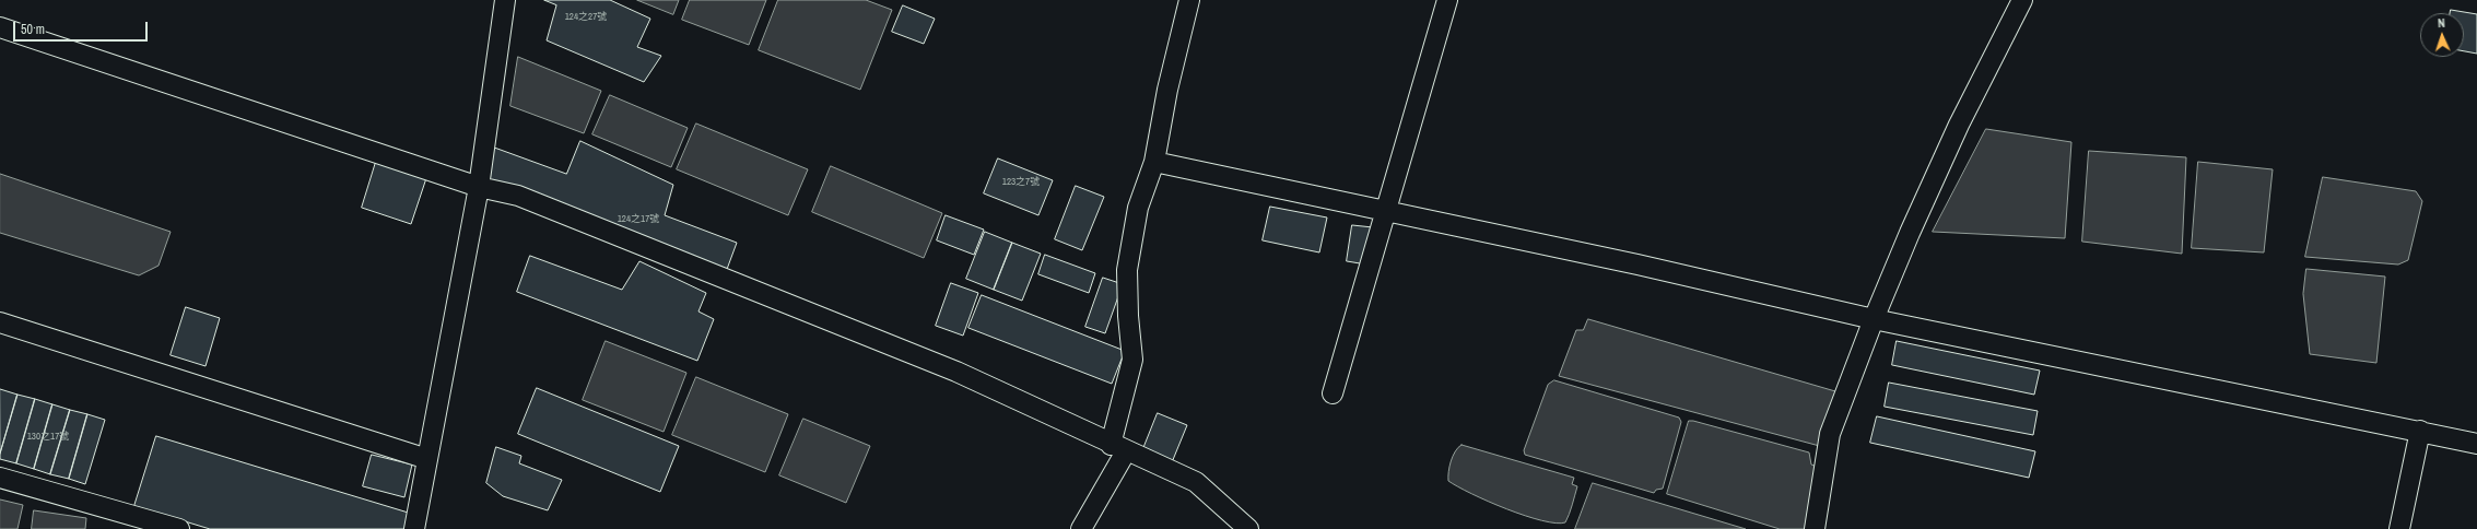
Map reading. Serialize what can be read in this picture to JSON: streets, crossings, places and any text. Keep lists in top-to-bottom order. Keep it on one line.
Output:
{"house_numbers":["124之27號","123之7號","124之17號","130之17號"],"scale_bar":"50 m","north":"top"}
